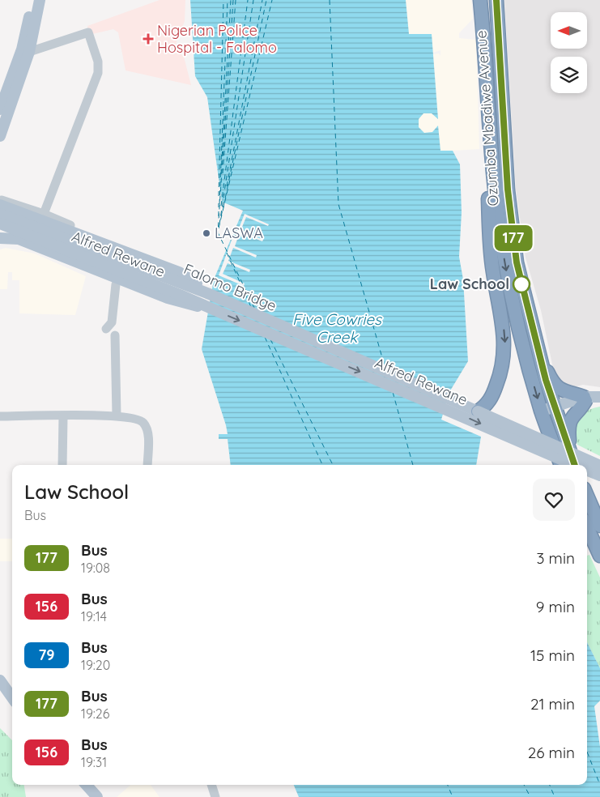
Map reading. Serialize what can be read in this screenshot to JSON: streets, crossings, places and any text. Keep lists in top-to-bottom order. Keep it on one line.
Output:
{"streets":{"highway":["Ozumba Mbadiwe Avenue"],"main road":["Alfred Rewane","Falomo Bridge"]},"one_way":["Alfred Rewane"],"water":["Five Cowries Creek"],"places":{"health":["Nigerian Police Hospital - Falomo"],"other":["LASWA","Law School"]},"lines":["bus line 177"],"north":"left","page":{"on_map":"177","heading":["Law School","Bus"],"list":[{"mark":"177","name":"Bus","note":"19:08","value":"3 min"},{"mark":"156","name":"Bus","note":"19:14","value":"9 min"},{"mark":"79","name":"Bus","note":"19:20","value":"15 min"},{"mark":"177","name":"Bus","note":"19:26","value":"21 min"},{"mark":"156","name":"Bus","note":"19:31","value":"26 min"}]}}
